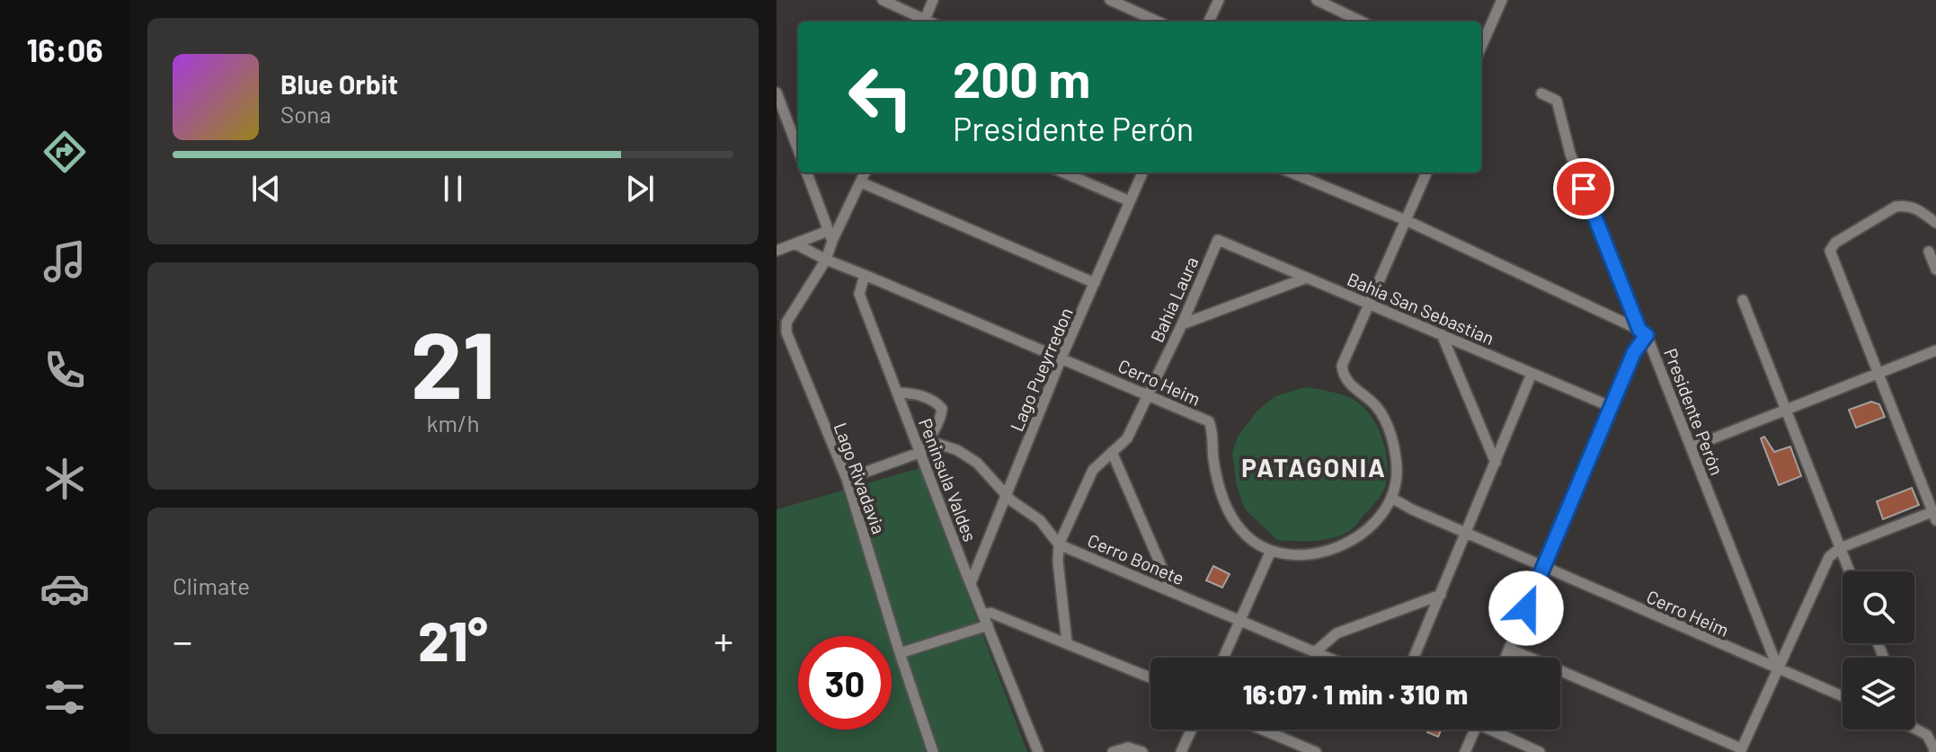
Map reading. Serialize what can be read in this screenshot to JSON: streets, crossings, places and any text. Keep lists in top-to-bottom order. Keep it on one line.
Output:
{"streets":{"street":["Bahía Laura","Bahía San Sebastian","Lago Pueyrredon","Cerro Heim","Presidente Perón","Lago Rivadavia","Peninsula Valdes","Cerro Bonete"]},"crossings":[["Bahía Laura","Bahía San Sebastian"],["Bahía Laura","Cerro Heim"],["Bahía Laura","Cerro Bonete"],["Lago Pueyrredon","Cerro Heim"],["Lago Pueyrredon","Peninsula Valdes"],["Lago Pueyrredon","Cerro Bonete"],["Cerro Heim","Presidente Perón"],["Cerro Heim","Peninsula Valdes"]],"districts":["PATAGONIA"],"page":{"tabs":"16:06","turn":["200 m","Presidente Perón"],"song":["Blue Orbit","Sona"],"tile":[["21","km/h"],"Climate"],"heat":["−","21°","+"],"limit":"30","trip":"16:07 · 1 min · 310 m"}}
